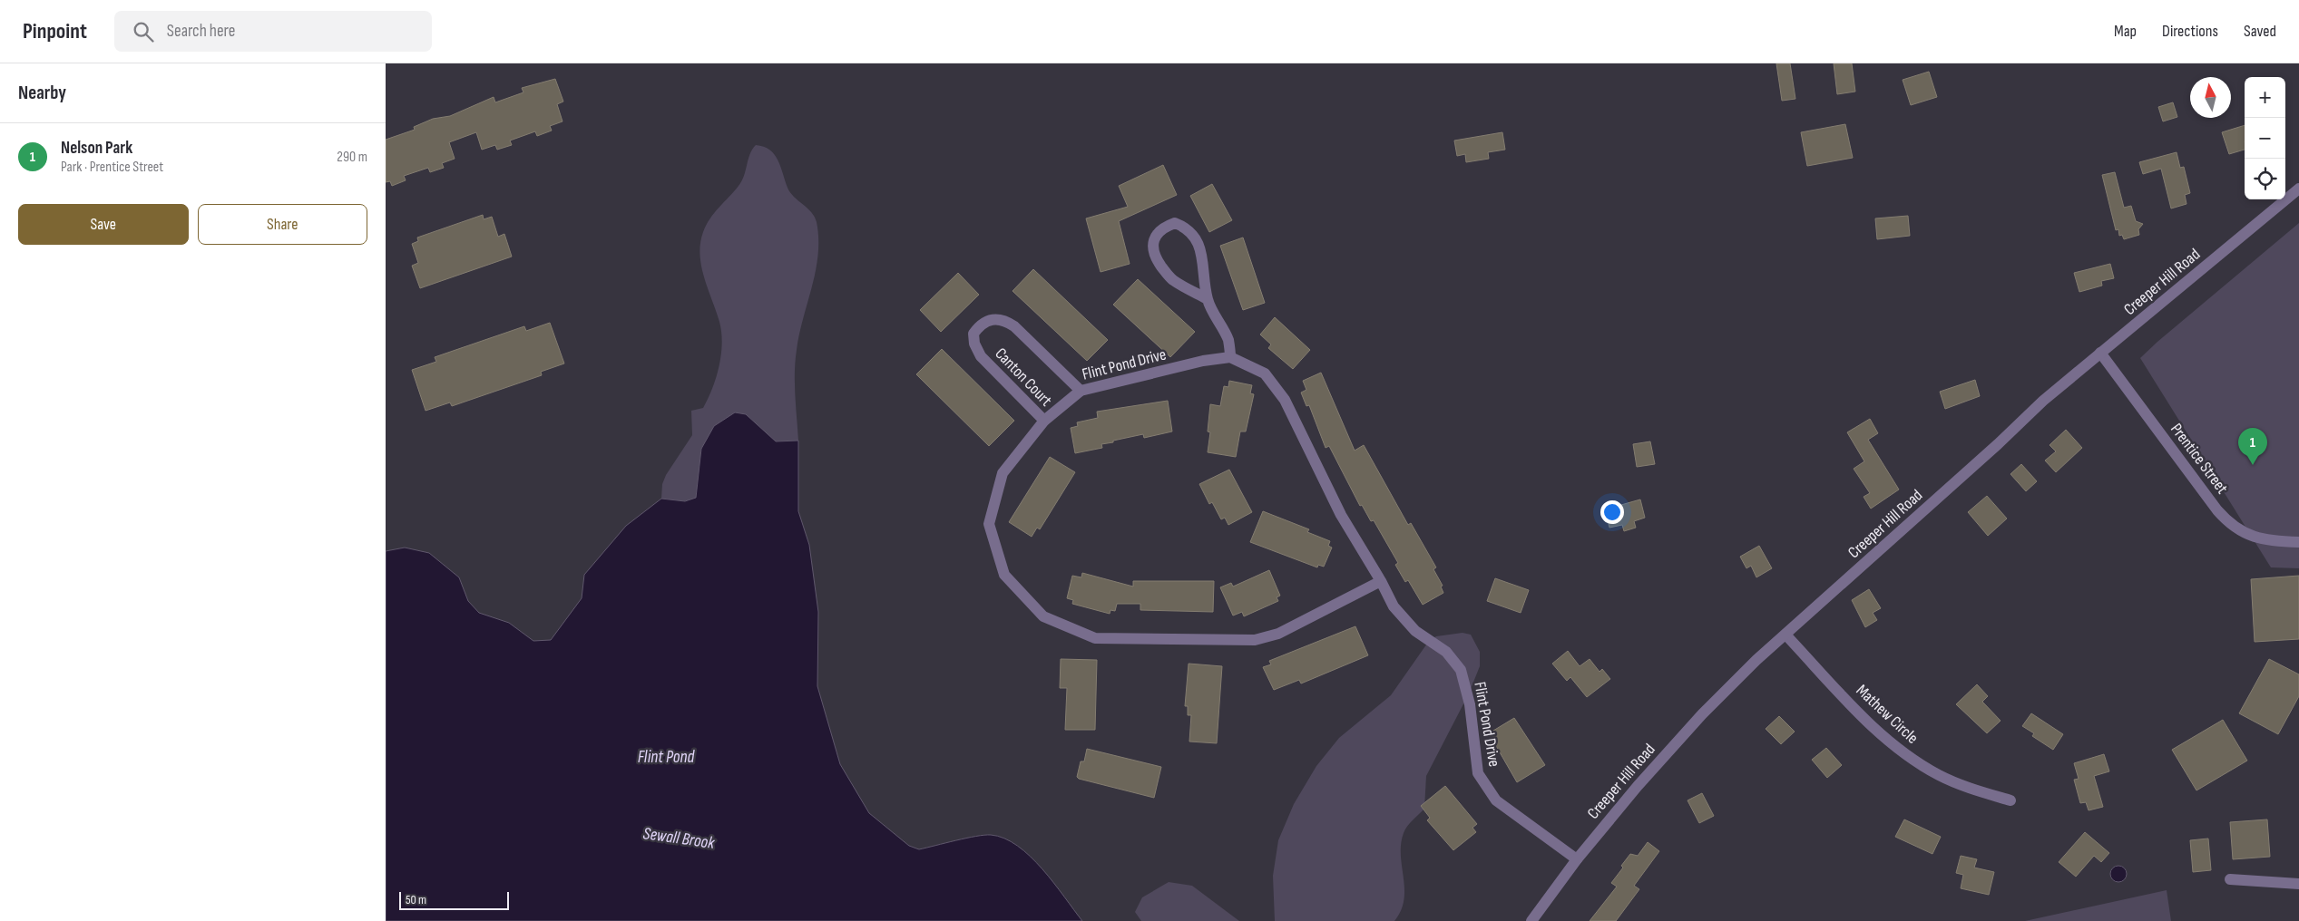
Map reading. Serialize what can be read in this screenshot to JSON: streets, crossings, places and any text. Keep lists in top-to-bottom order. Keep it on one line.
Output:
{"streets":{"street":["Creeper Hill Road","Flint Pond Drive","Canton Court","Prentice Street","Mathew Circle"]},"crossings":[["Creeper Hill Road","Flint Pond Drive"],["Creeper Hill Road","Prentice Street"],["Creeper Hill Road","Mathew Circle"],["Flint Pond Drive","Canton Court"]],"water":["Flint Pond","Sewall Brook"],"scale_bar":"50 m","north":"top","page":{"header":"Pinpoint","search":"Search here","nav":["Map","Directions","Saved"],"heading":"Nearby","map_buttons":["+","−"],"list":[{"mark":"1","name":"Nelson Park","note":"Park · Prentice Street","value":"290 m"}],"buttons":["Save","Share"],"pins":"1","scale":"50 m"}}
